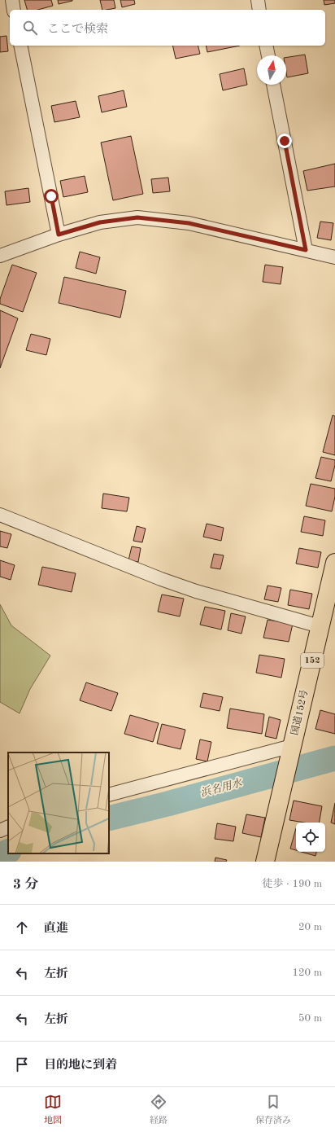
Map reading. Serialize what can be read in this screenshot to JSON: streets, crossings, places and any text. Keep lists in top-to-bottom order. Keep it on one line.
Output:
{"streets":{"highway":["152","国道152号"]},"water":["浜名用水"],"north":"top","page":{"search":"ここで検索","heading":["3 分","徒歩 · 190 m"],"list":[["直進","20 m"],["左折","120 m"],["左折","50 m"],"目的地に到着"],"nav":["地図","経路","保存済み"]}}
